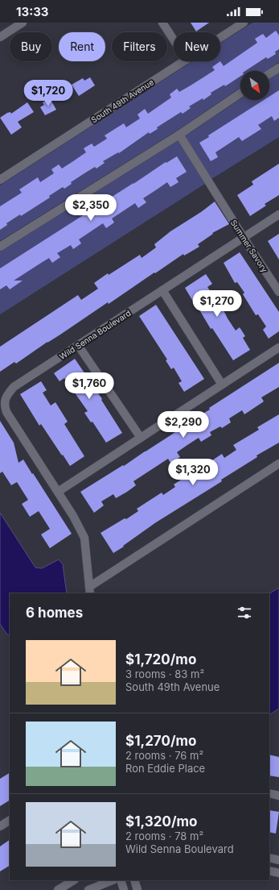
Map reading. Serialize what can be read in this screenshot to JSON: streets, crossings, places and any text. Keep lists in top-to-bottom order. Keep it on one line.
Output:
{"streets":{"street":["South 49th Avenue","Summer Savory","Wild Senna Boulevard"]},"crossings":[["Summer Savory","Wild Senna Boulevard"]],"north":"bottom right","page":{"status":"13:33","chip":["Buy","Rent","Filters","New"],"price":["$1,720","$2,350","$1,270","$1,760","$2,290","$1,320"],"heading":"6 homes","list":[{"name":"$1,720/mo","note":"3 rooms · 83 m² · South 49th Avenue"},{"name":"$1,270/mo","note":"2 rooms · 76 m² · Ron Eddie Place"},{"name":"$1,320/mo","note":"2 rooms · 78 m² · Wild Senna Boulevard"}]}}
